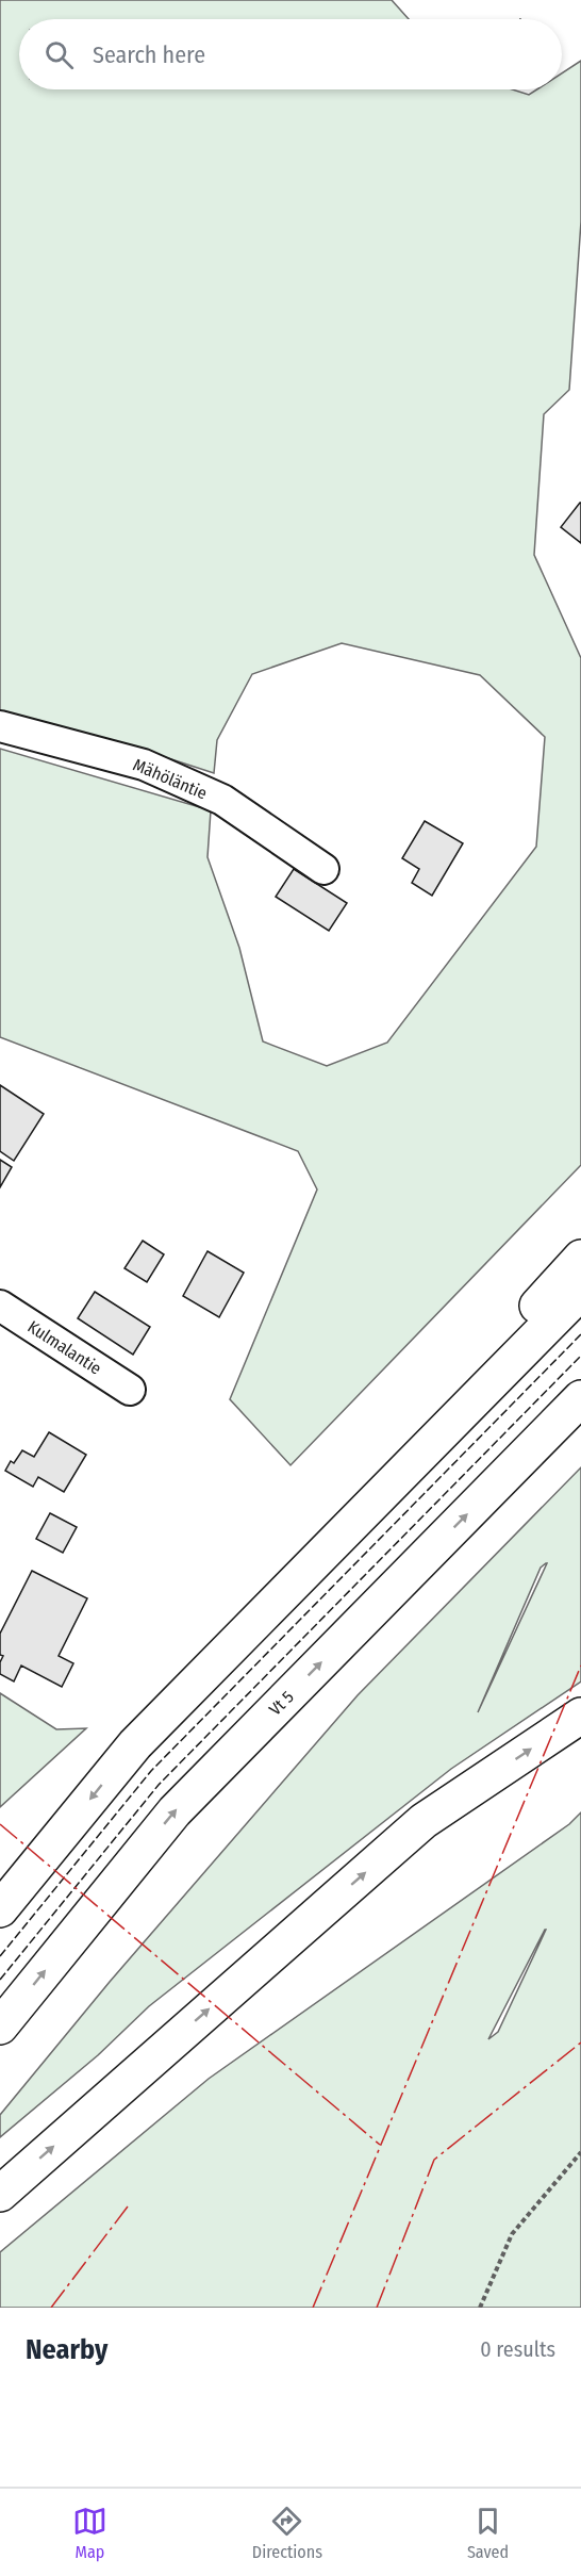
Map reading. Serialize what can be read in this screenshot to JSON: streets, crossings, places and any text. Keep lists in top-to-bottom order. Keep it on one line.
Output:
{"streets":{"highway":["Vt 5"],"street":["Mähöläntie","Kulmalantie"]},"page":{"search":"Search here","heading":["Nearby","0 results"],"nav":["Map","Directions","Saved"]}}
